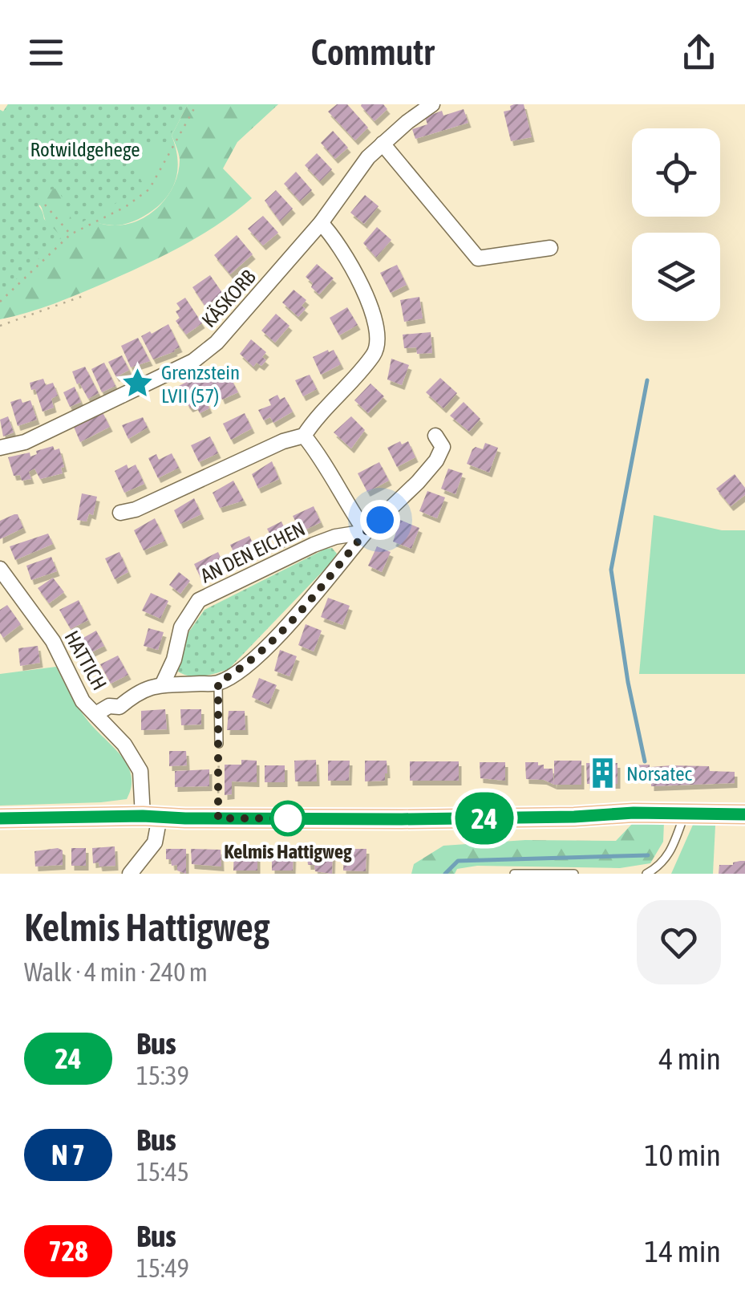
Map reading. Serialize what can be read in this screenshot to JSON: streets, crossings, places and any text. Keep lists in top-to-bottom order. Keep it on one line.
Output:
{"streets":{"street":["KÄSKORB","AN DEN EICHEN","HATTICH"]},"parks":["Rotwildgehege"],"places":{"place":["Grenzstein LVII (57)"],"building":["Norsatec"],"other":["Kelmis Hattigweg"]},"lines":["bus line 24"],"page":{"header":"Commutr","on_map":"24","heading":["Kelmis Hattigweg","Walk · 4 min · 240 m"],"list":[{"mark":"24","name":"Bus","note":"15:39","value":"4 min"},{"mark":"N 7","name":"Bus","note":"15:45","value":"10 min"},{"mark":"728","name":"Bus","note":"15:49","value":"14 min"}]}}
